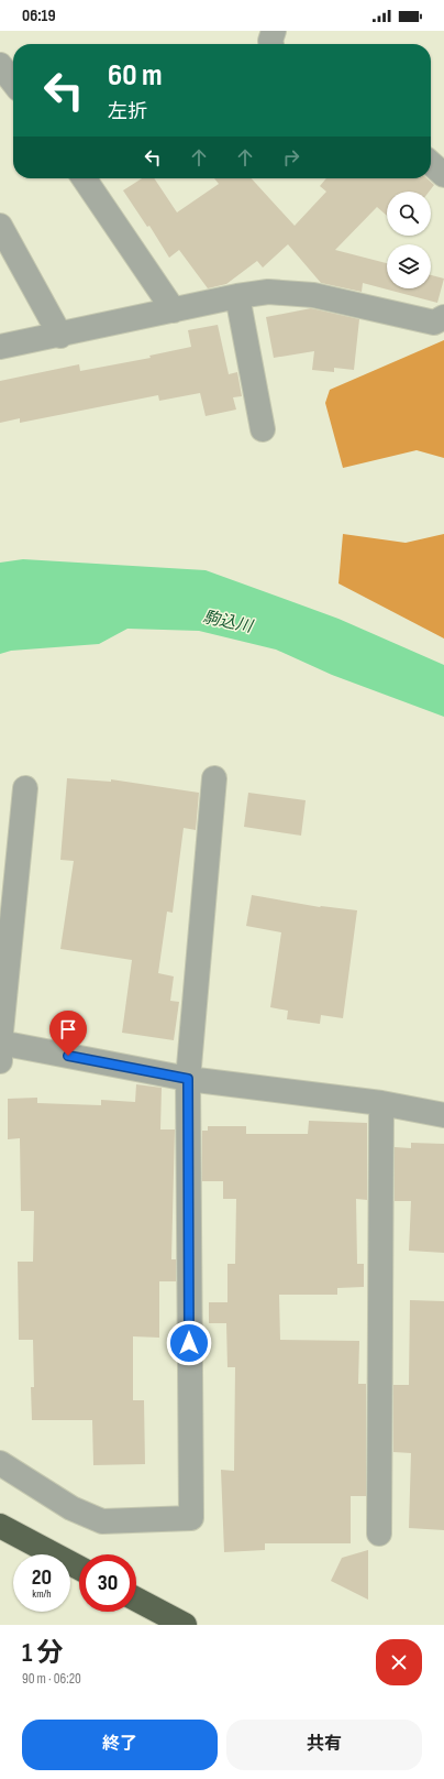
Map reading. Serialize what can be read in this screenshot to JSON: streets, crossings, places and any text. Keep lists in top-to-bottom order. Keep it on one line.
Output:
{"water":["駒込川"],"page":{"status":"06:19","turn":["60 m","左折"],"speed":"20 km/h","limit":"30","heading":["1 分","90 m · 06:20"],"buttons":["終了","共有"]}}
